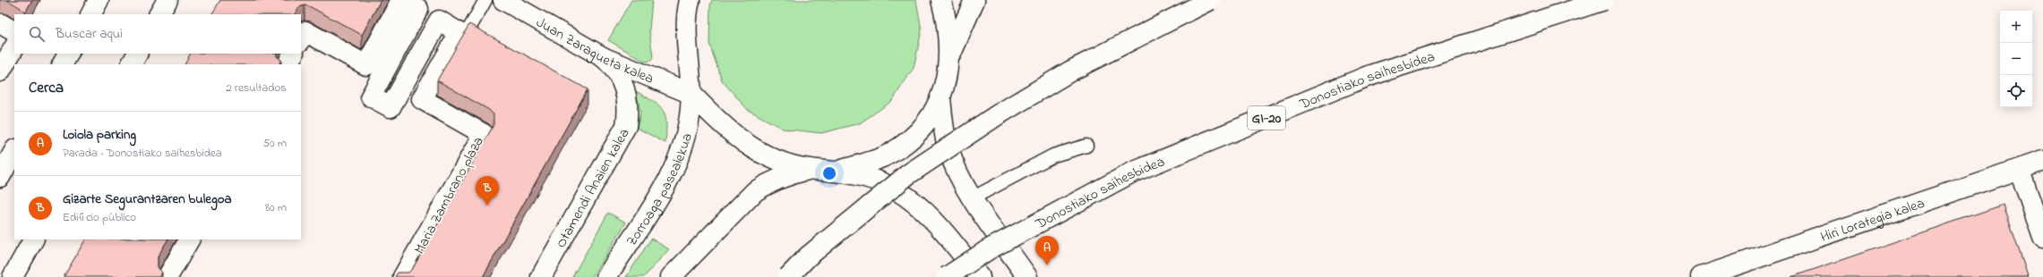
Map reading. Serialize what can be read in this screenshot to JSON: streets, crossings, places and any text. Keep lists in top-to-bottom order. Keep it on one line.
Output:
{"streets":{"main road":["Juan Zaragueta kalea","Donostiako saihesbidea","GI-20","Otamendi Anaien kalea","Zorroaga pasealekua","Maria Zambrano plaza","Hiri Lorategia kalea"]},"crossings":[["Juan Zaragueta kalea","Otamendi Anaien kalea"],["Juan Zaragueta kalea","Zorroaga pasealekua"]],"page":{"map_buttons":["+","−"],"search":"Buscar aquí","heading":["Cerca","2 resultados"],"list":[{"mark":"A","name":"Loiola parking","note":"Parada · Donostiako saihesbidea","value":"50 m"},{"mark":"B","name":"Gizarte Segurantzaren bulegoa","note":"Edificio público","value":"80 m"}],"pins":["B","A"]}}
